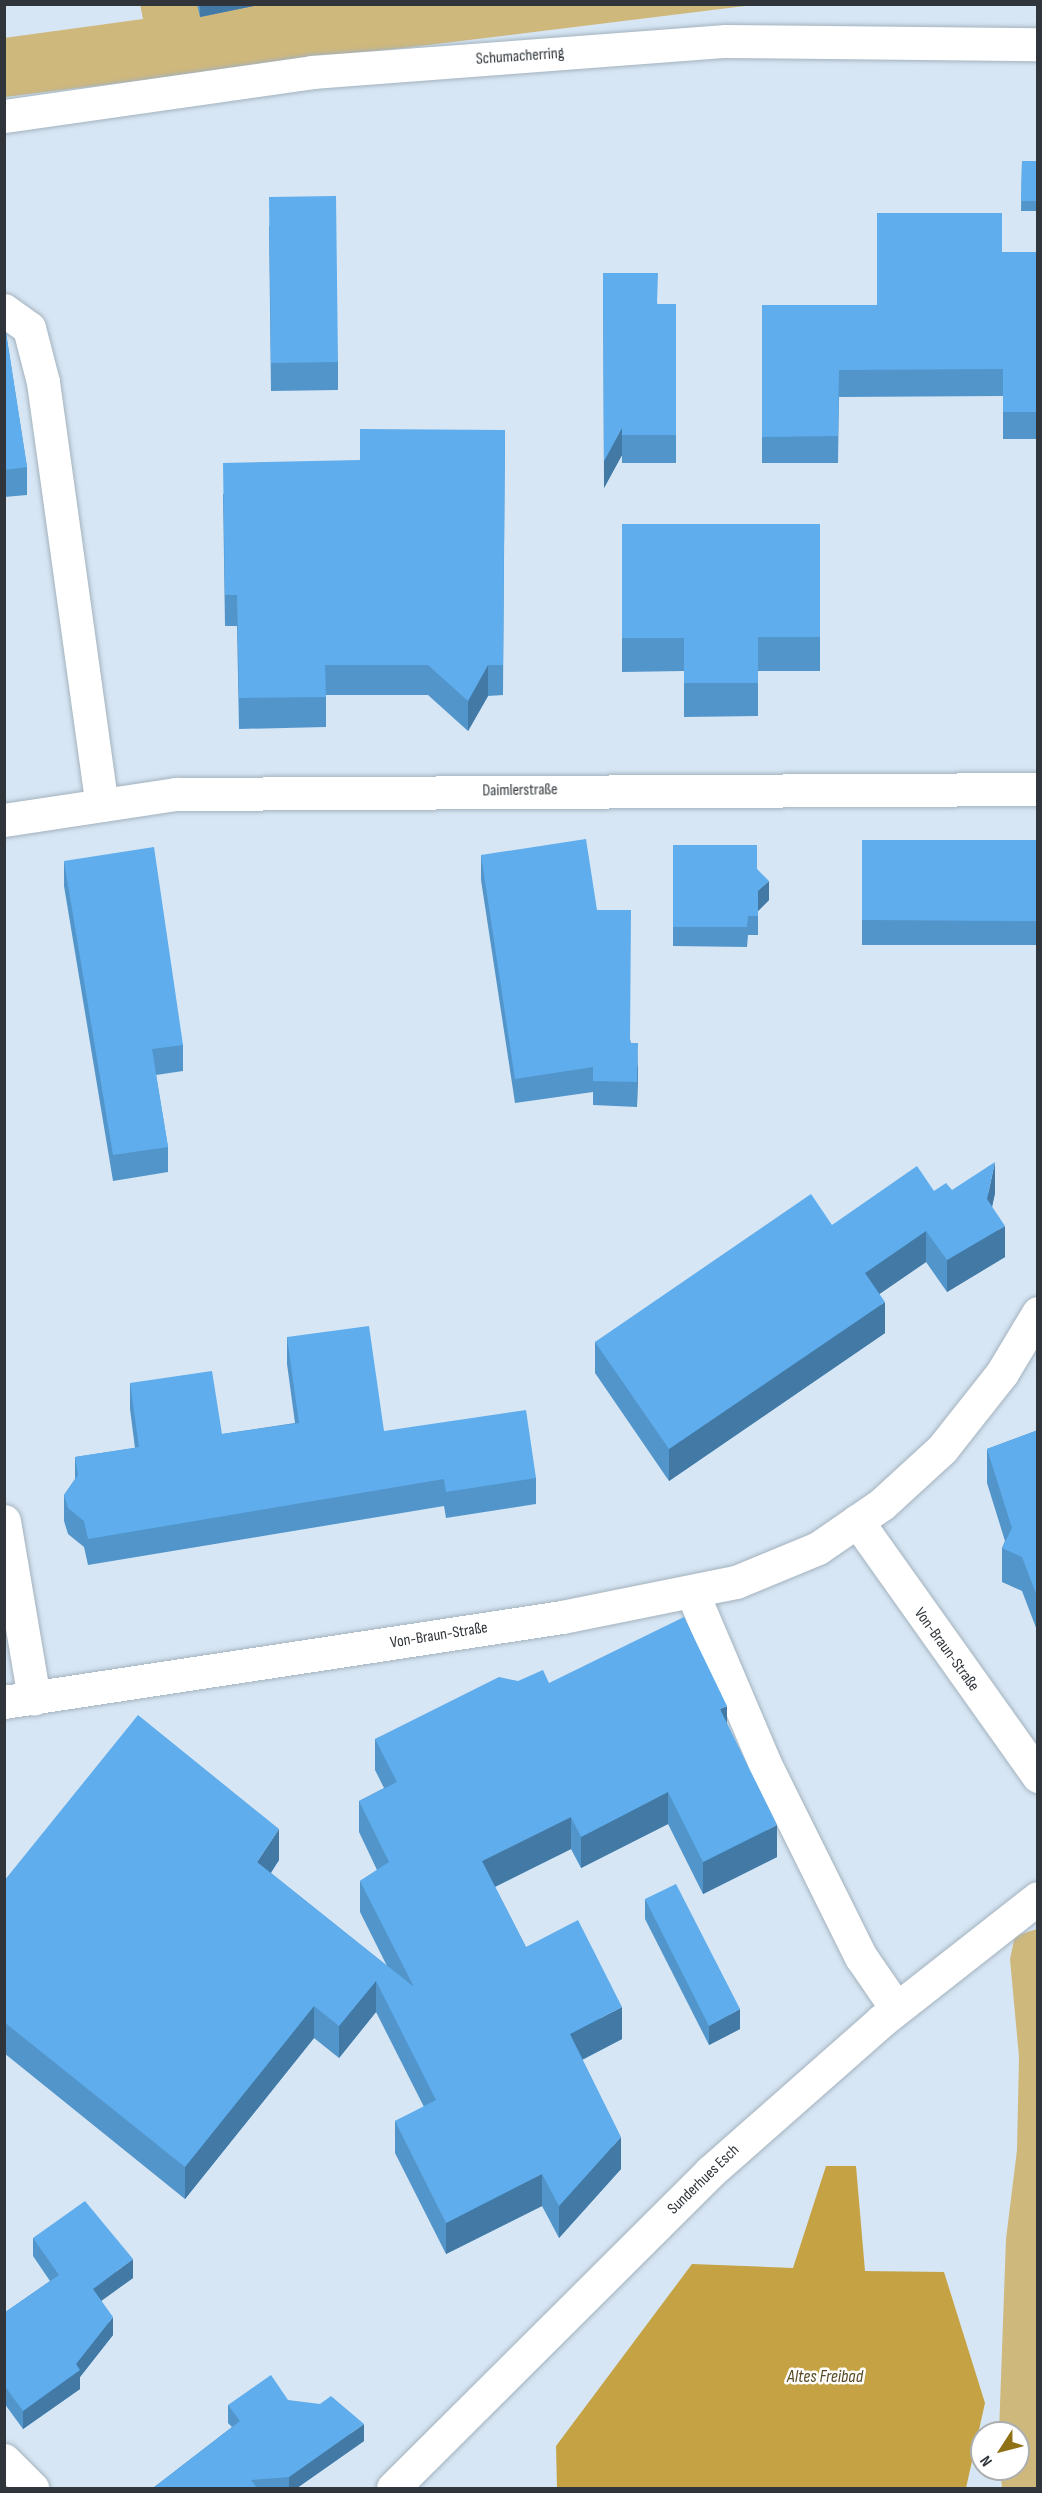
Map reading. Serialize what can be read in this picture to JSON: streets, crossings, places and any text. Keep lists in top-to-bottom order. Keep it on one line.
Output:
{"streets":{"street":["Schumacherring","Daimlerstraße","Von-Braun-Straße","Sunderhues Esch"]},"water":["Altes Freibad"],"north":"bottom left"}
